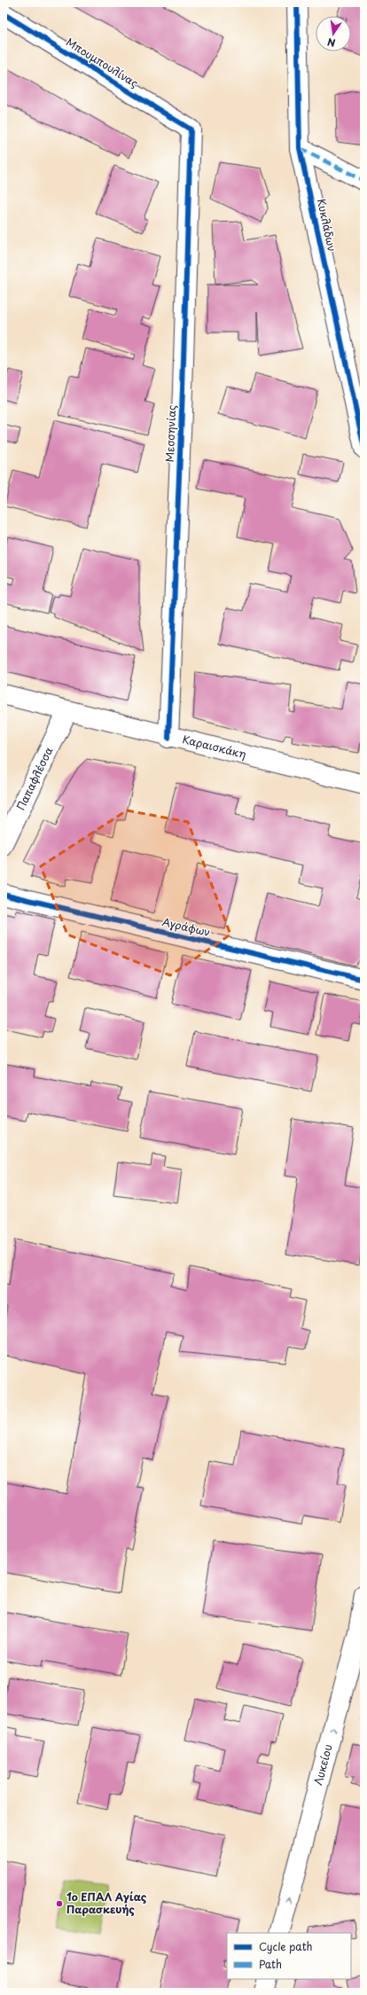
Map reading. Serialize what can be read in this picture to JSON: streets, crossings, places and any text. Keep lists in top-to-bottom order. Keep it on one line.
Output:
{"streets":{"street":["Μπουμπουλίνας","Κυκλάδων","Μεσσηνίας","Καραισκάκη","Παπαφλέσσα","Αγράφων","Λυκείου"]},"crossings":[["Μπουμπουλίνας","Μεσσηνίας"],["Μεσσηνίας","Καραισκάκη"],["Καραισκάκη","Παπαφλέσσα"]],"one_way":["Λυκείου"],"places":["1ο ΕΠΑΛ Αγίας Παρασκευής"],"legend":["Cycle path","Path"],"north":"bottom"}
